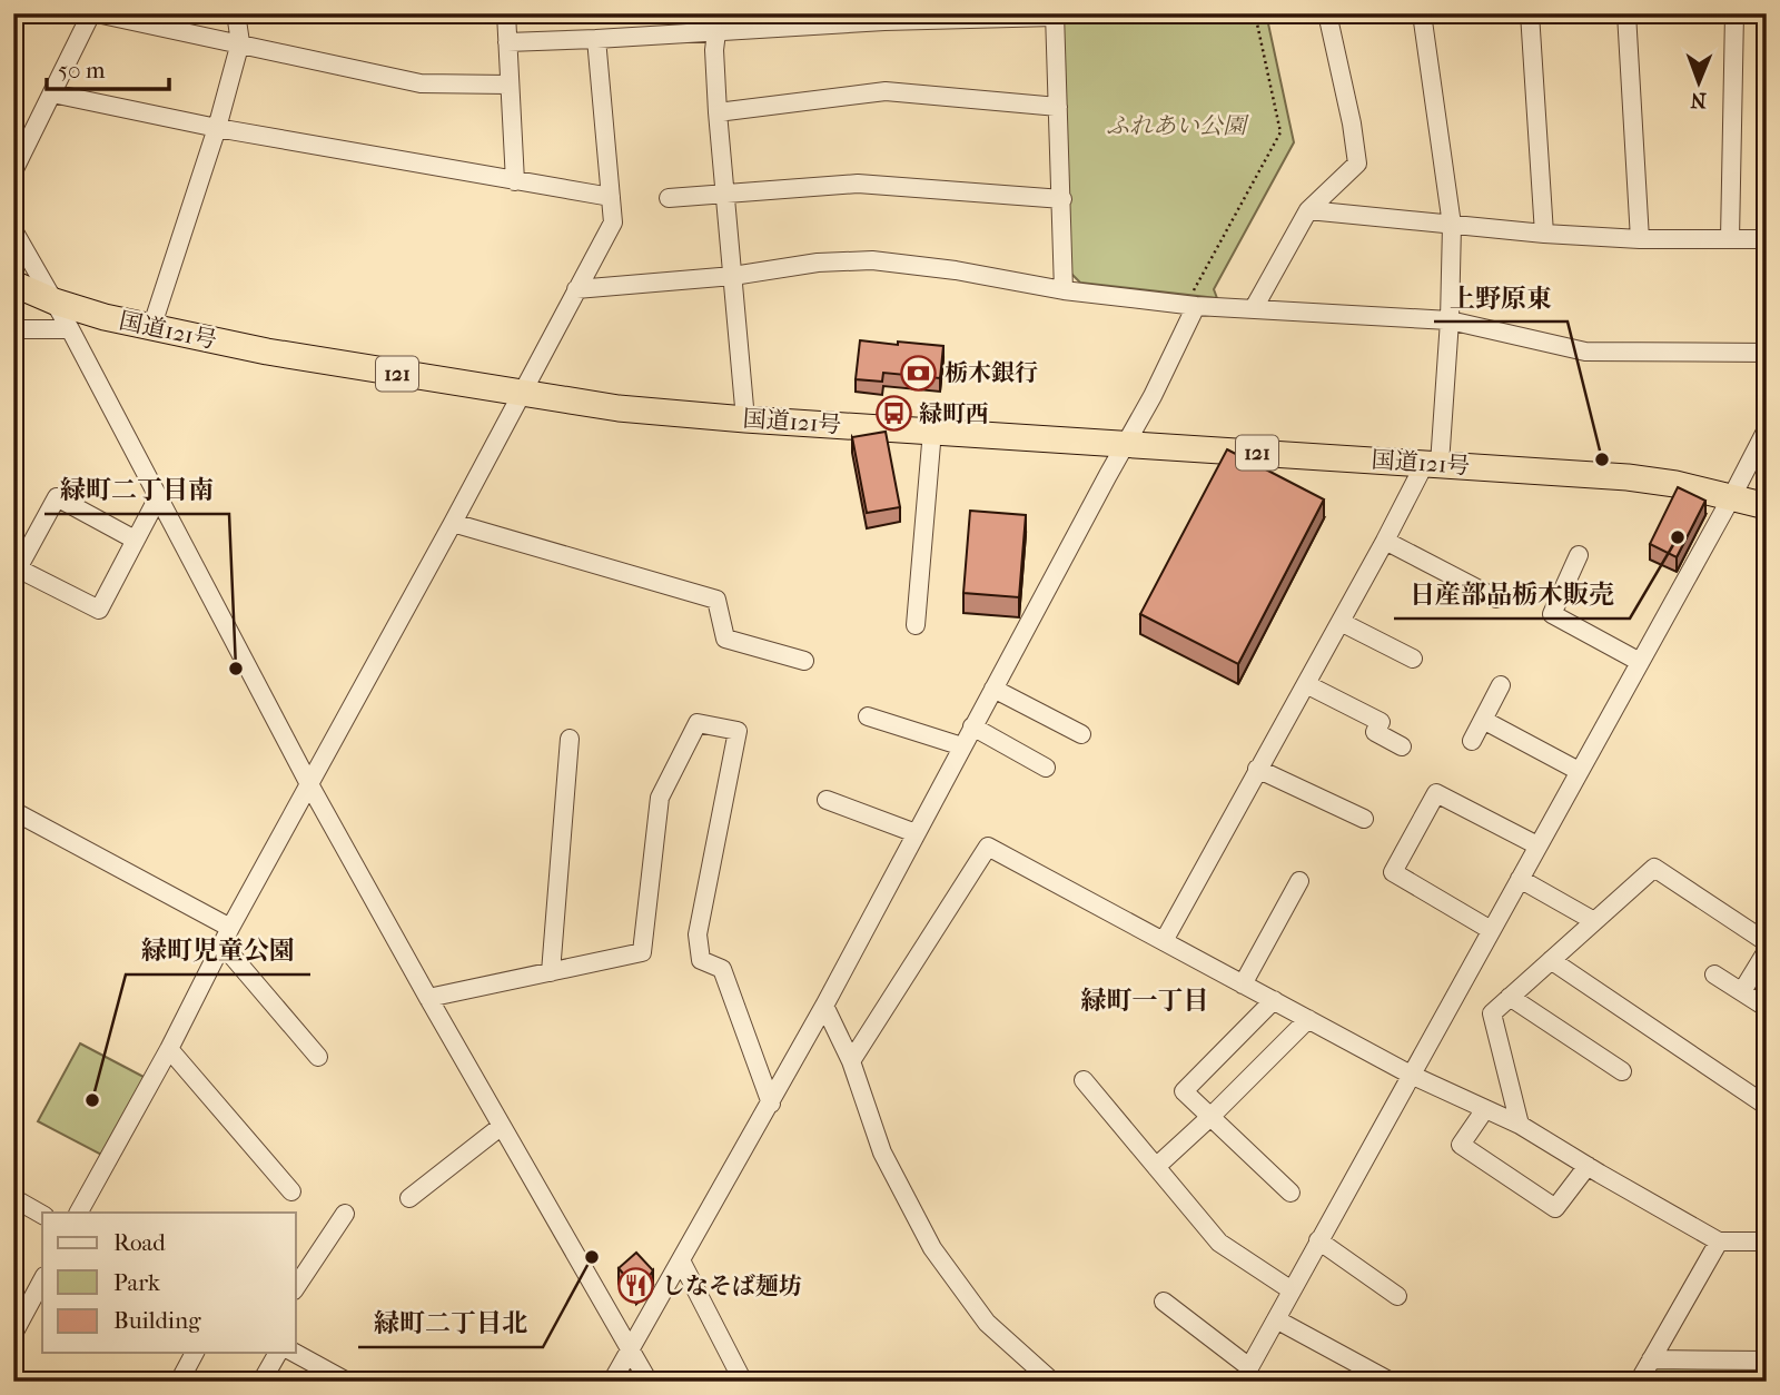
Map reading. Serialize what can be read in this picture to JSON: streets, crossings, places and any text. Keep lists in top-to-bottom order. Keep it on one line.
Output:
{"streets":{"highway":["国道121号","121"]},"districts":["緑町一丁目"],"parks":["ふれあい公園"],"places":{"bank":["栃木銀行"],"bus stop":["緑町西"],"other":["上野原東","日産部品栃木販売","緑町二丁目南","緑町児童公園","緑町二丁目北"],"restaurant":["しなそば麺坊"]},"legend":["Road","Park","Building"],"scale_bar":"50 m","north":"bottom"}
